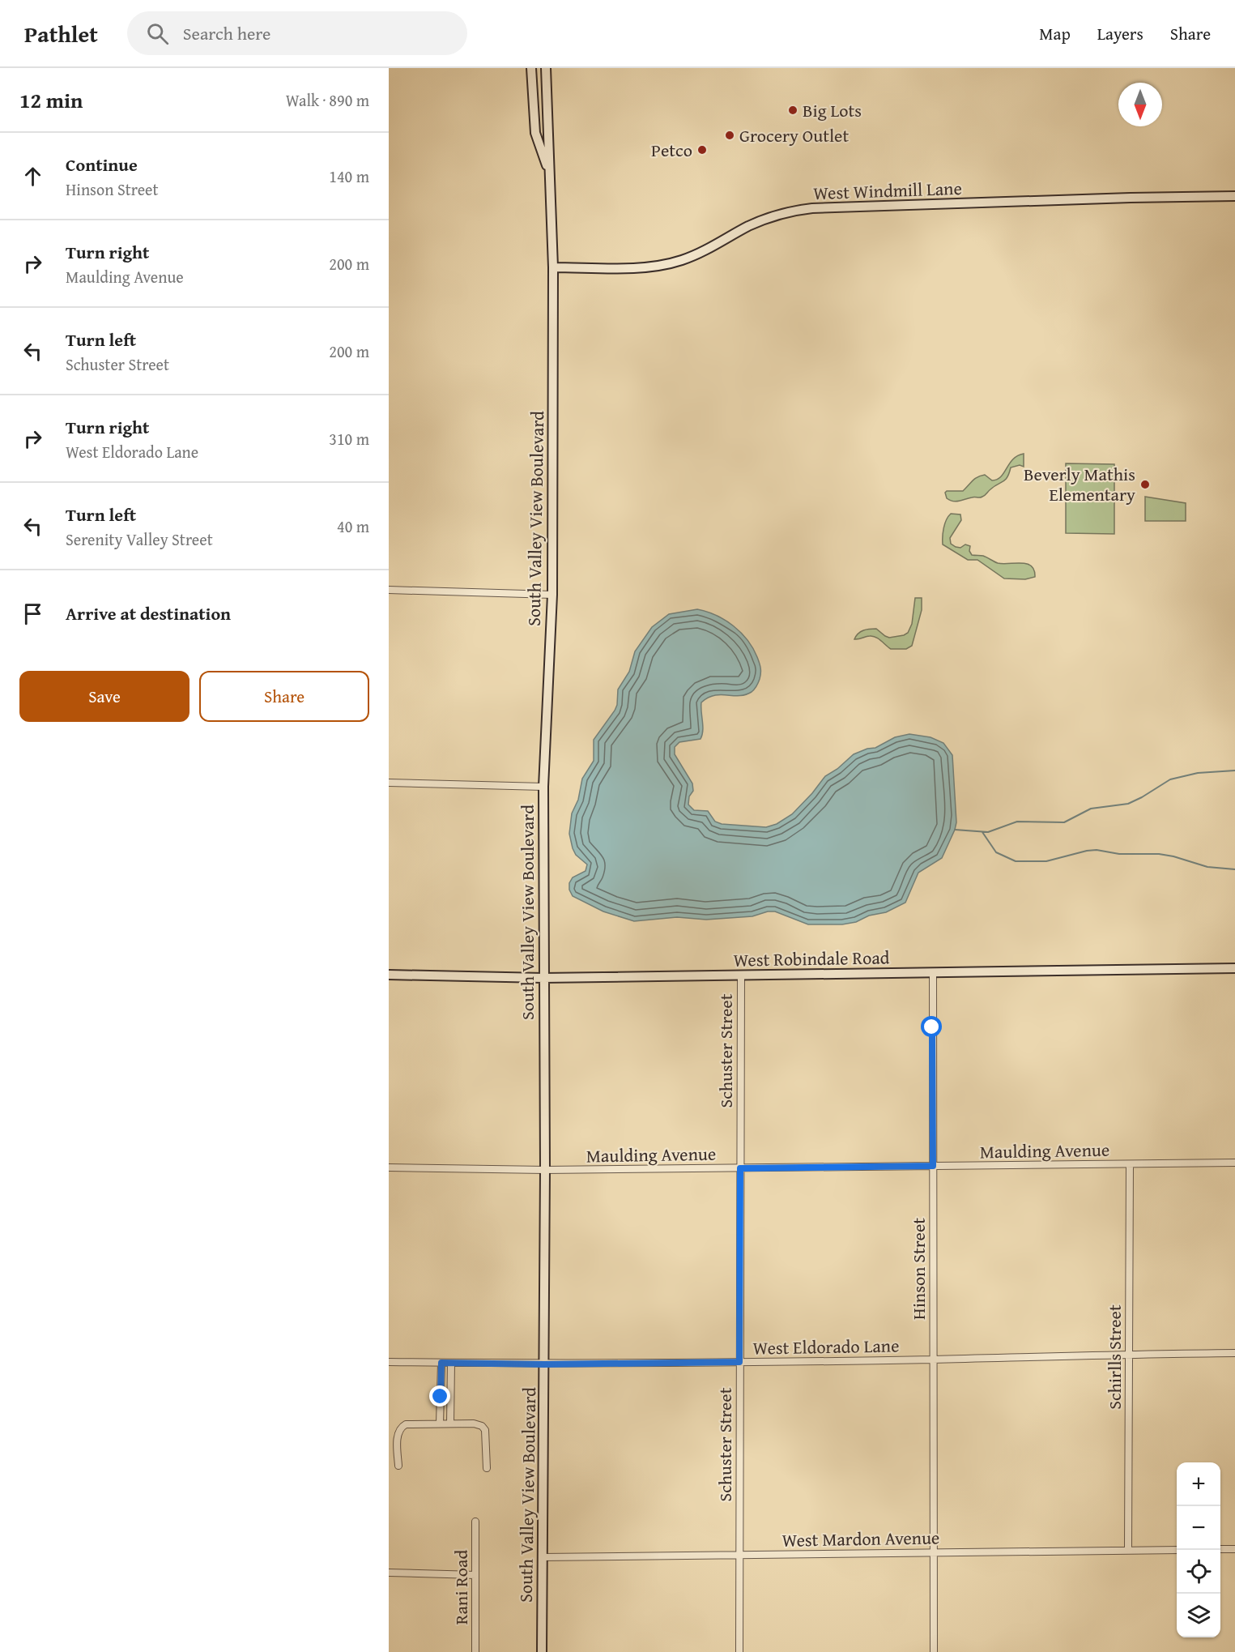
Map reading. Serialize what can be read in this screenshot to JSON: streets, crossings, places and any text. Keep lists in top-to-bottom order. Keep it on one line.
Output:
{"streets":{"main road":["West Windmill Lane","South Valley View Boulevard","West Robindale Road"],"street":["Schuster Street","Maulding Avenue","Hinson Street","West Eldorado Lane","Schirlls Street","West Mardon Avenue","Rani Road"]},"crossings":[["West Windmill Lane","South Valley View Boulevard"],["South Valley View Boulevard","West Robindale Road"],["South Valley View Boulevard","Maulding Avenue"],["South Valley View Boulevard","West Eldorado Lane"],["South Valley View Boulevard","West Mardon Avenue"],["West Robindale Road","Schuster Street"],["West Robindale Road","Hinson Street"],["Schuster Street","Maulding Avenue"],["Schuster Street","West Eldorado Lane"],["Schuster Street","West Mardon Avenue"],["Maulding Avenue","Hinson Street"],["Maulding Avenue","Schirlls Street"],["Hinson Street","West Eldorado Lane"],["Hinson Street","West Mardon Avenue"],["West Eldorado Lane","Schirlls Street"],["Schirlls Street","West Mardon Avenue"]],"places":["Big Lots","Grocery Outlet","Petco","Beverly Mathis Elementary"],"north":"bottom","page":{"header":"Pathlet","search":"Search here","nav":["Map","Layers","Share"],"heading":["12 min","Walk · 890 m"],"list":[["Continue","Hinson Street","140 m"],["Turn right","Maulding Avenue","200 m"],["Turn left","Schuster Street","200 m"],["Turn right","West Eldorado Lane","310 m"],["Turn left","Serenity Valley Street","40 m"],"Arrive at destination"],"buttons":["Save","Share"],"map_buttons":["+","−"]}}
